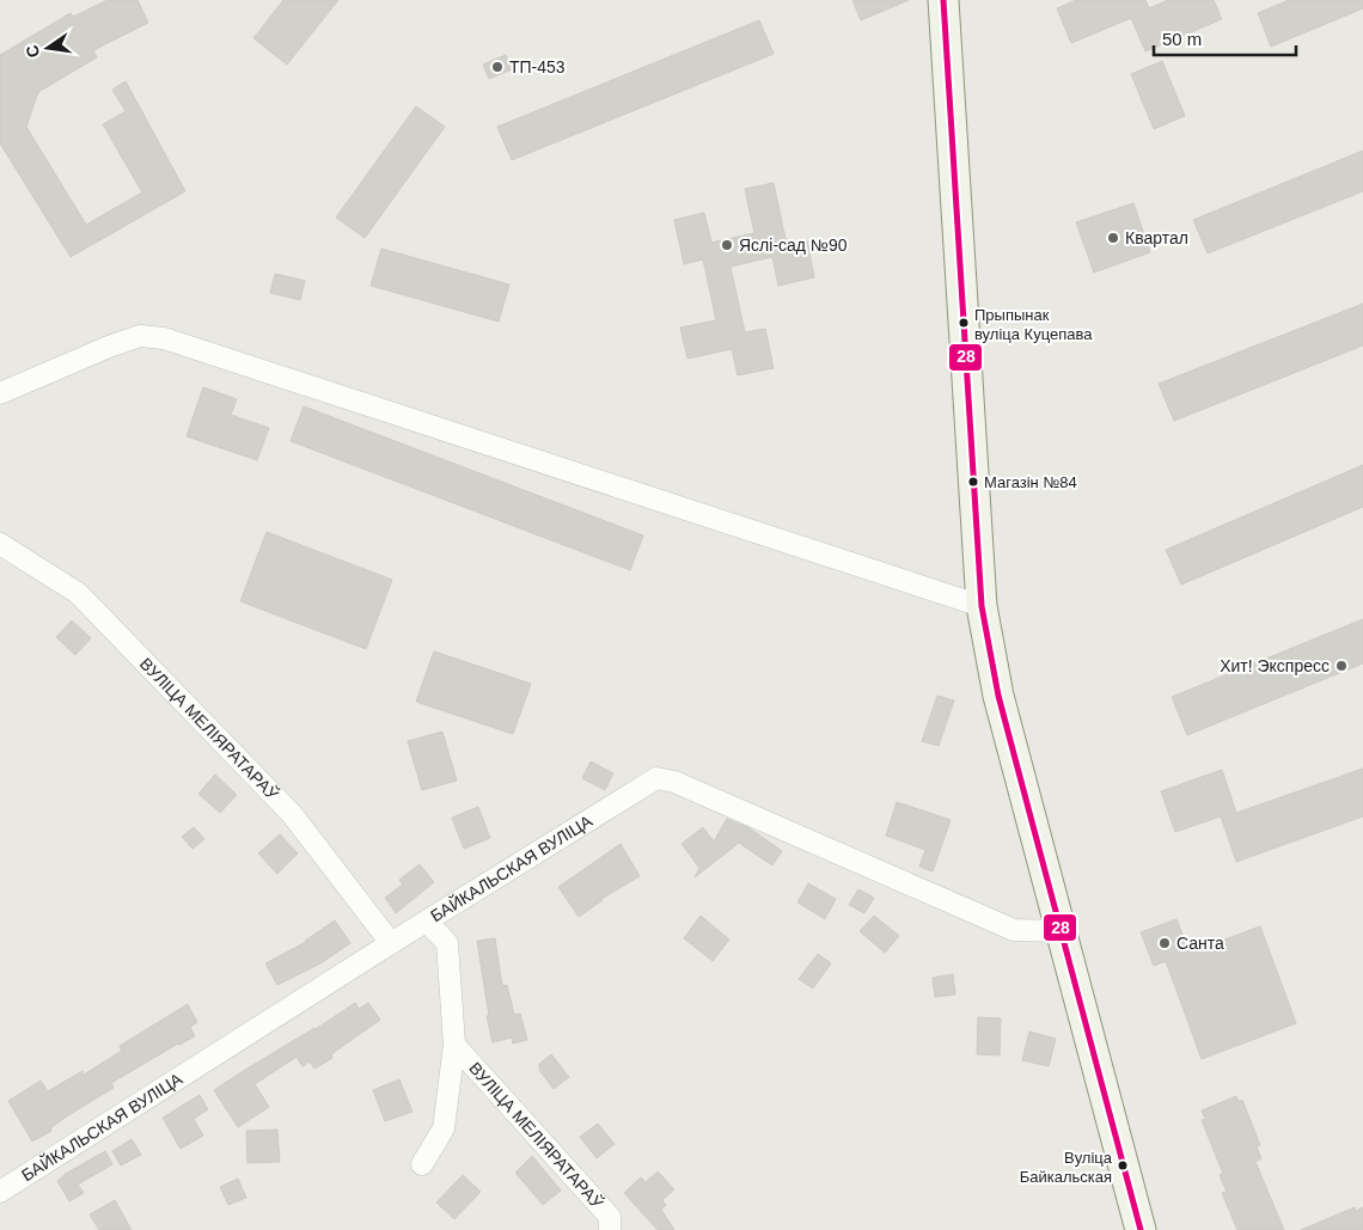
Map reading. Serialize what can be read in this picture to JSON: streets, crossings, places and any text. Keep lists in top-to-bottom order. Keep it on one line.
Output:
{"streets":{"street":["ВУЛІЦА МЕЛІЯРАТАРАЎ","БАЙКАЛЬСКАЯ ВУЛІЦА"]},"crossings":[["ВУЛІЦА МЕЛІЯРАТАРАЎ","БАЙКАЛЬСКАЯ ВУЛІЦА"]],"places":["ТП-453","Квартал","Яслі-сад №90","Прыпынак вуліца Куцепава","Магазін №84","Хит! Экспресс","Санта","Вуліца Байкальская"],"lines":["transit line 28"],"scale_bar":"50 m","north":"left"}
